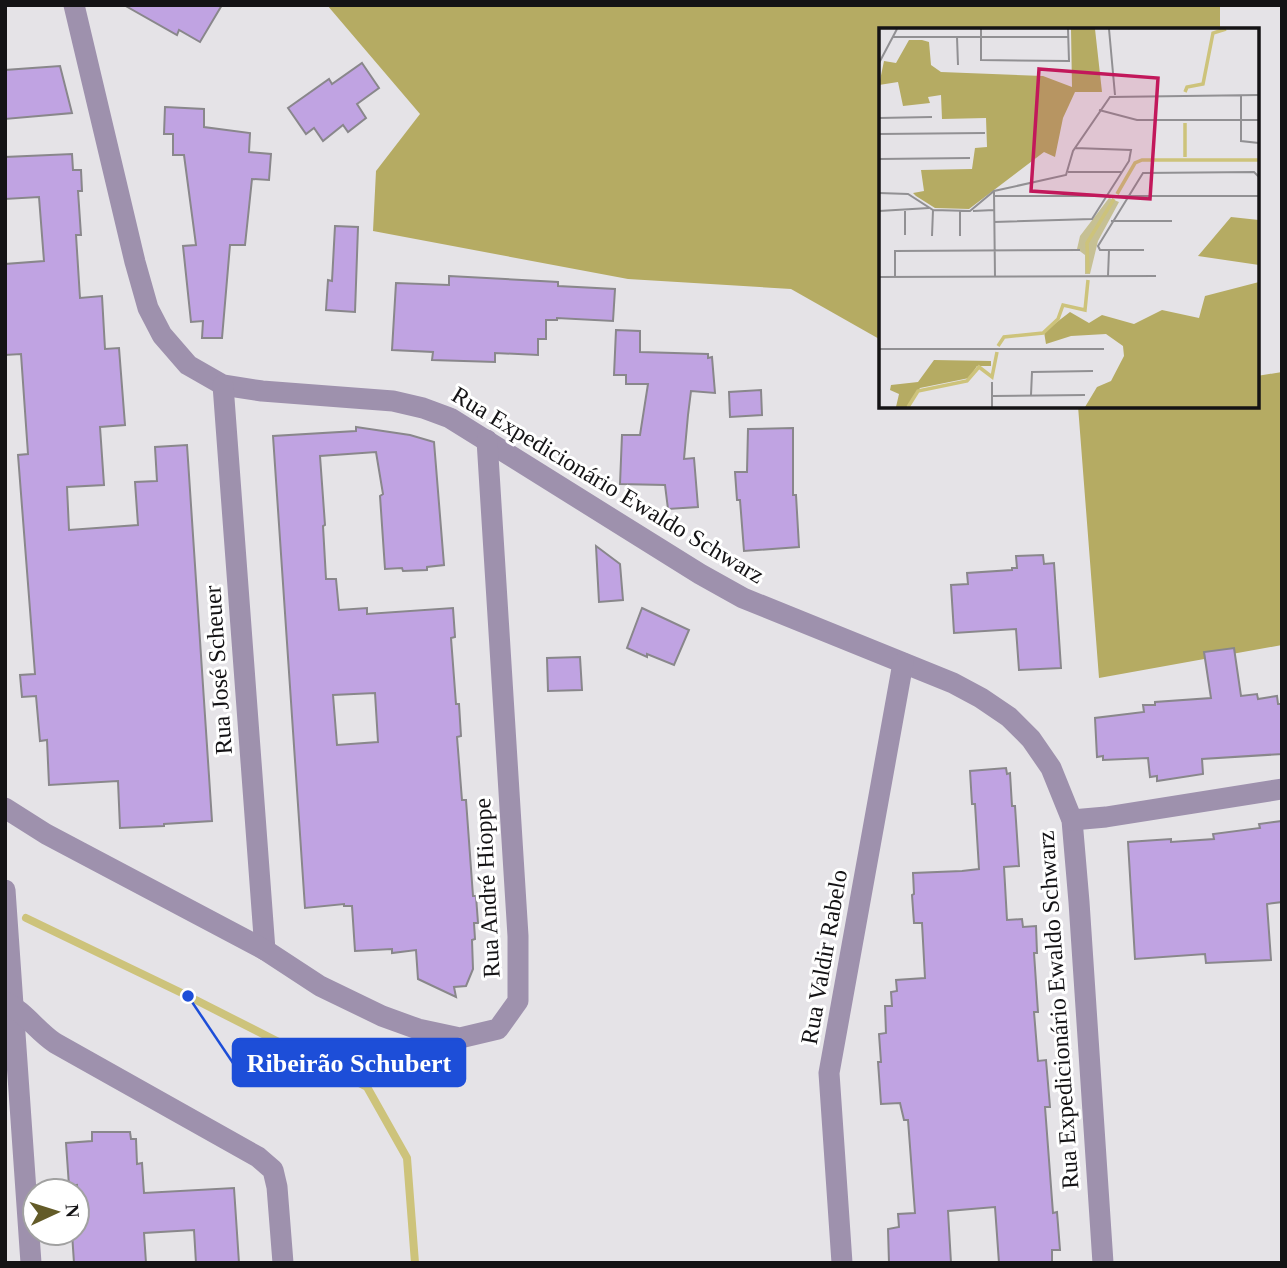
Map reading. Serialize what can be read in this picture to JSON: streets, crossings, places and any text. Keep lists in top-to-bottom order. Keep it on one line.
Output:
{"streets":{"street":["Rua Expedicionário Ewaldo Schwarz","Rua José Scheuer","Rua André Hioppe","Rua Valdir Rabelo"]},"crossings":[["Rua Expedicionário Ewaldo Schwarz","Rua José Scheuer"],["Rua Expedicionário Ewaldo Schwarz","Rua André Hioppe"],["Rua Expedicionário Ewaldo Schwarz","Rua Valdir Rabelo"],["Rua José Scheuer","Rua André Hioppe"]],"places":["Ribeirão Schubert"],"north":"right"}
